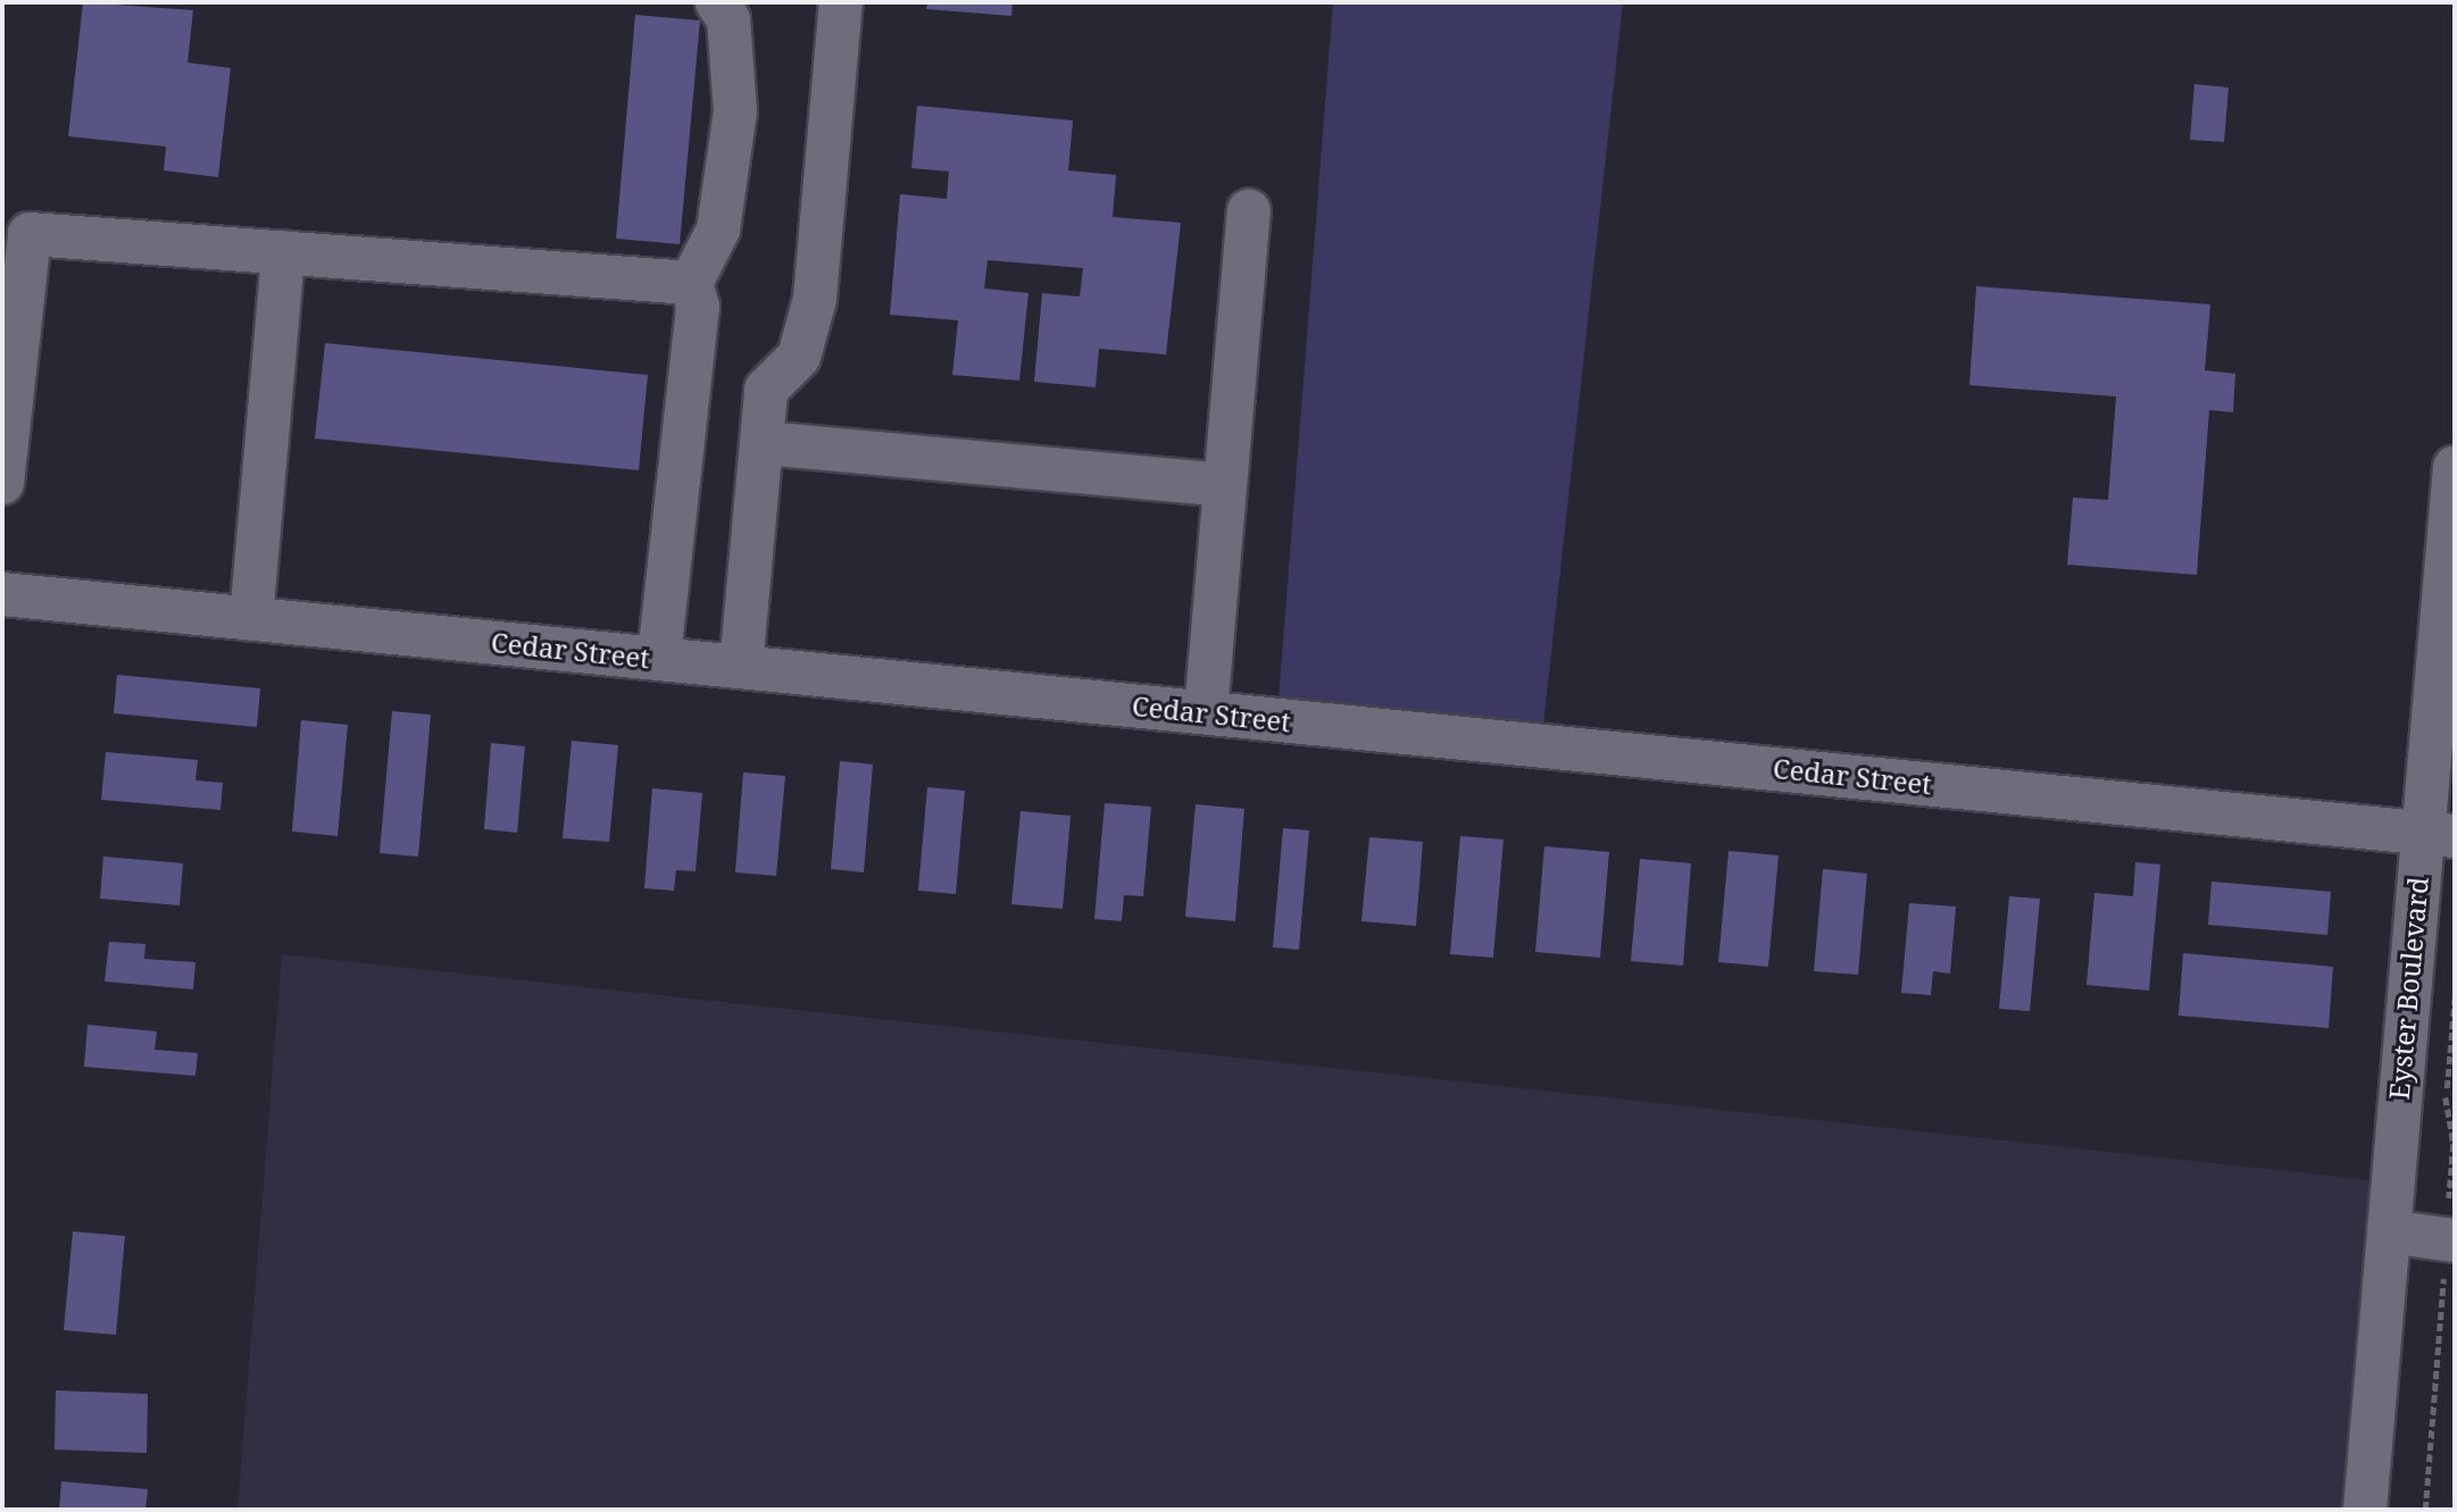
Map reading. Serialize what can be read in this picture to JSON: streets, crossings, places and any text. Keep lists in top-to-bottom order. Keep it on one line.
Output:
{"streets":{"street":["Cedar Street","Eyster Boulevard"]},"crossings":[["Cedar Street","Eyster Boulevard"]]}
